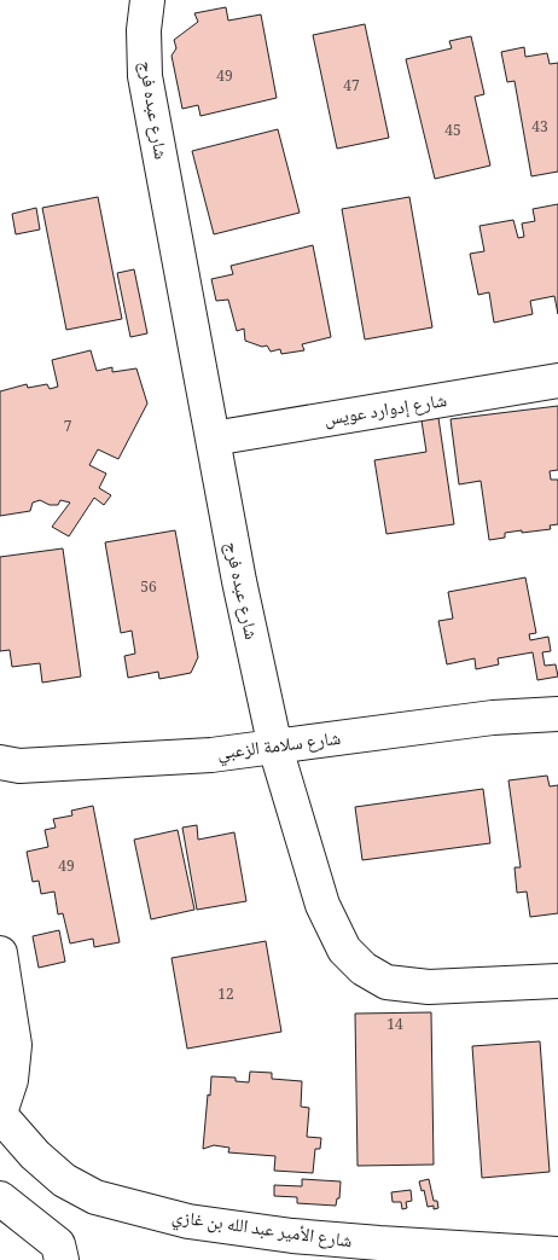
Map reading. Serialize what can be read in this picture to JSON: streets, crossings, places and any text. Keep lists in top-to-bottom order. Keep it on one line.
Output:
{"streets":{"street":["شارع عبده فرج","شارع إدوارد عويس","شارع سلامة الزعبي","شارع الأمير عبد الله بن غازي"]},"crossings":[["شارع عبده فرج","شارع إدوارد عويس"],["شارع عبده فرج","شارع سلامة الزعبي"]],"house_numbers":["49","47","43","45","7","56","49","12","14"]}
